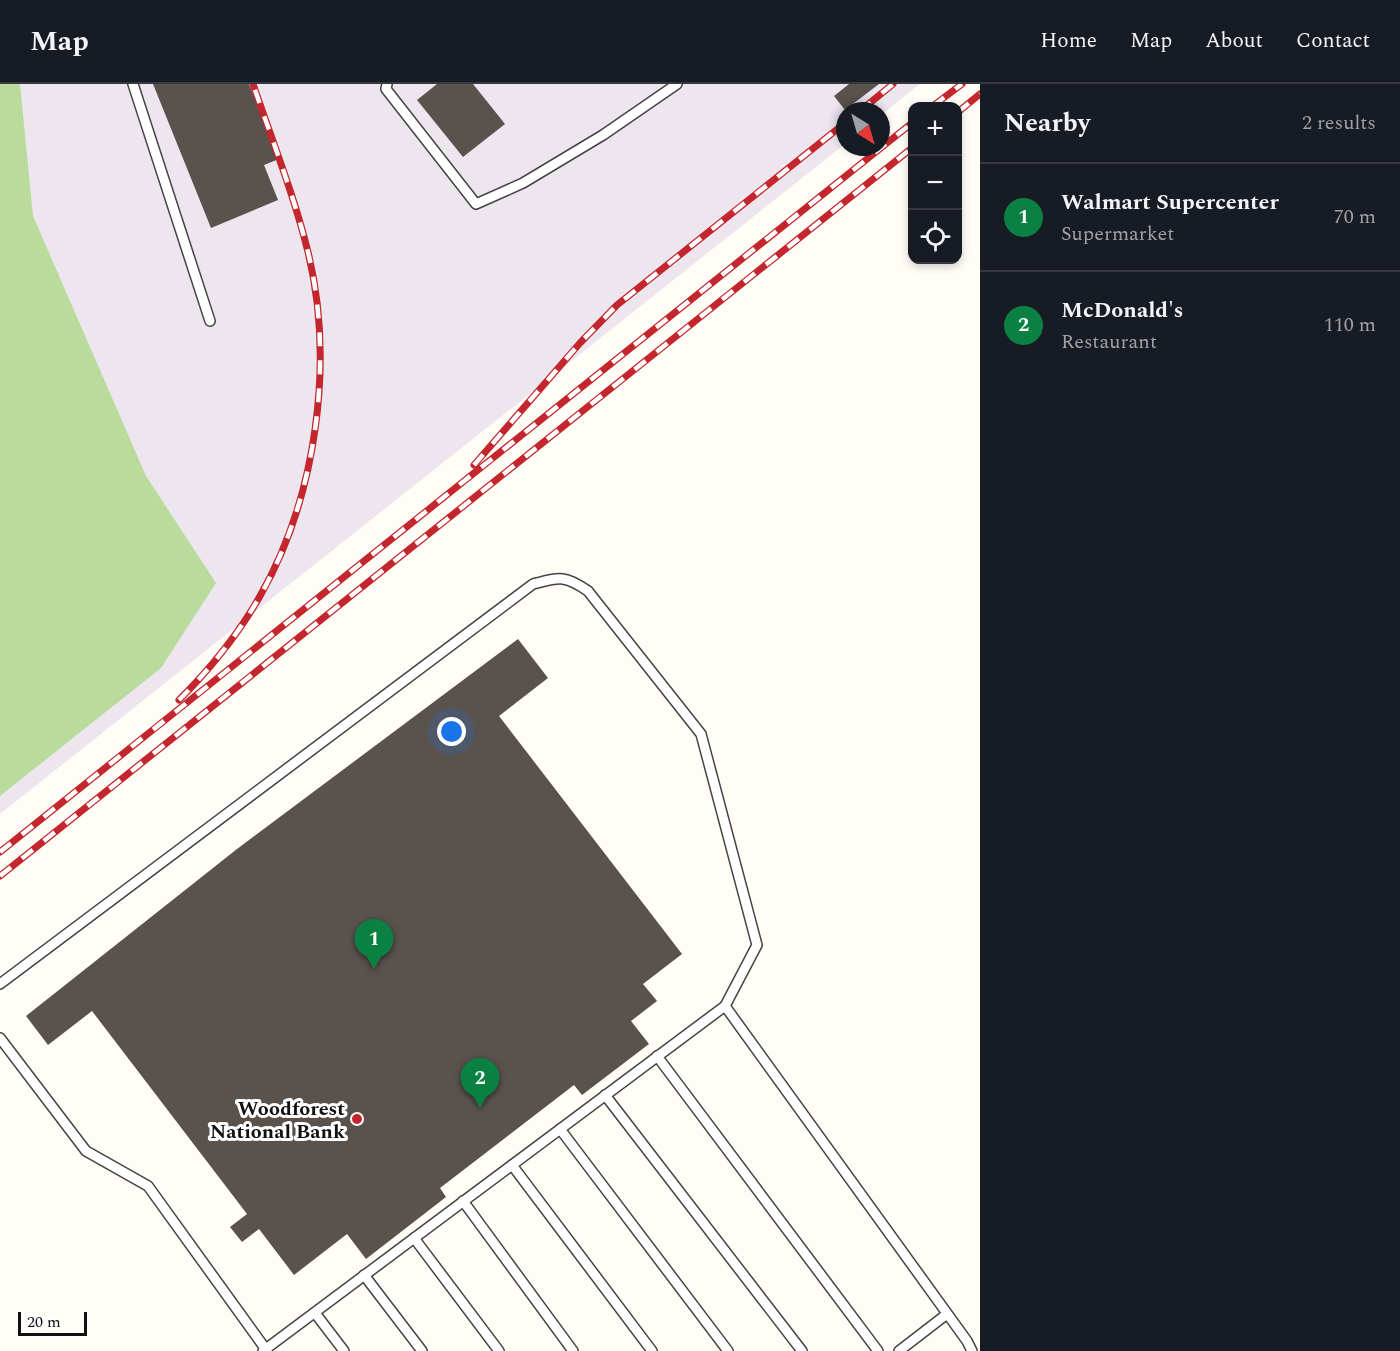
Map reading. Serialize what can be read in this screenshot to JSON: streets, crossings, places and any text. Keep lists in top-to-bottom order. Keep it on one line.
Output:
{"places":["Woodforest National Bank"],"scale_bar":"20 m","north":"bottom right","page":{"header":"Map","nav":["Home","Map","About","Contact"],"heading":["Nearby","2 results"],"map_buttons":["+","−"],"list":[{"mark":"1","name":"Walmart Supercenter","note":"Supermarket","value":"70 m"},{"mark":"2","name":"McDonald's","note":"Restaurant","value":"110 m"}],"pins":["1","2"],"scale":"20 m"}}
